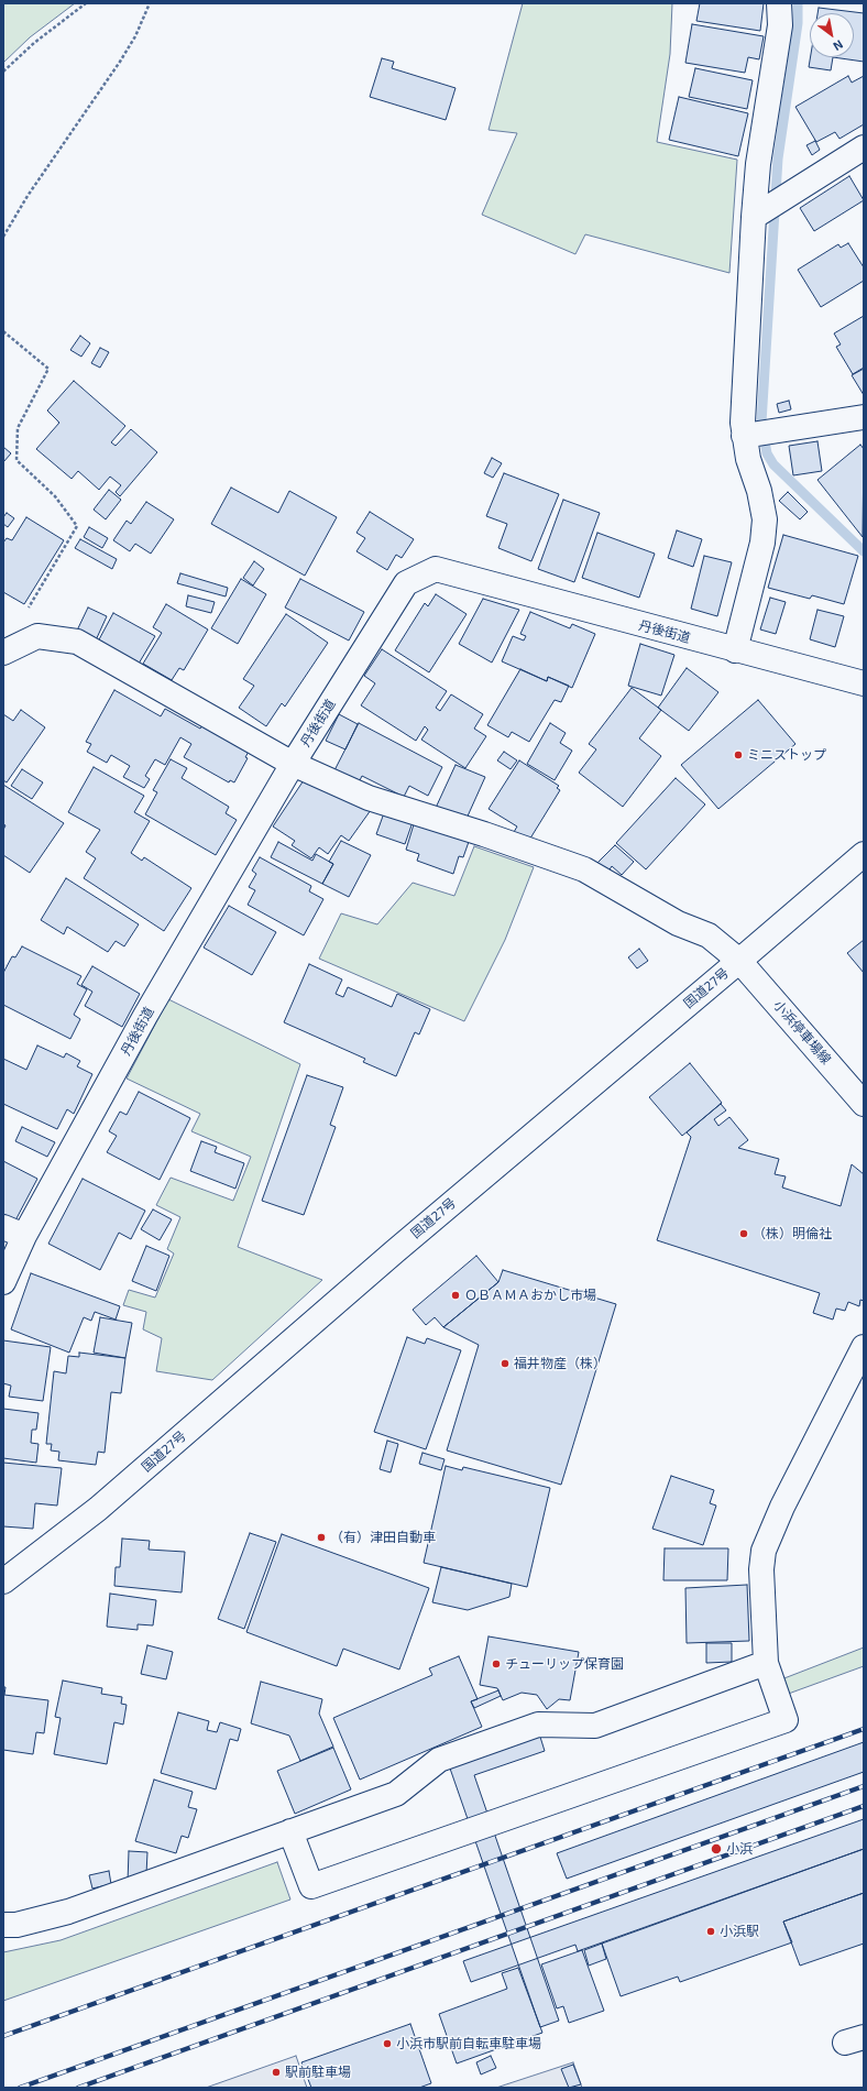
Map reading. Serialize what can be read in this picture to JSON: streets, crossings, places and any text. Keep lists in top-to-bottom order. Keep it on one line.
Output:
{"streets":{"main road":["丹後街道","国道27号","小浜停車場線"]},"crossings":[["丹後街道","小浜停車場線"],["国道27号","小浜停車場線"]],"places":["ミニストップ","（株）明倫社","ＯＢＡＭＡおかし市場","福井物産（株）","（有）津田自動車","チューリップ保育園","小浜","小浜駅","小浜市駅前自転車駐車場","駅前駐車場"],"north":"bottom right"}
